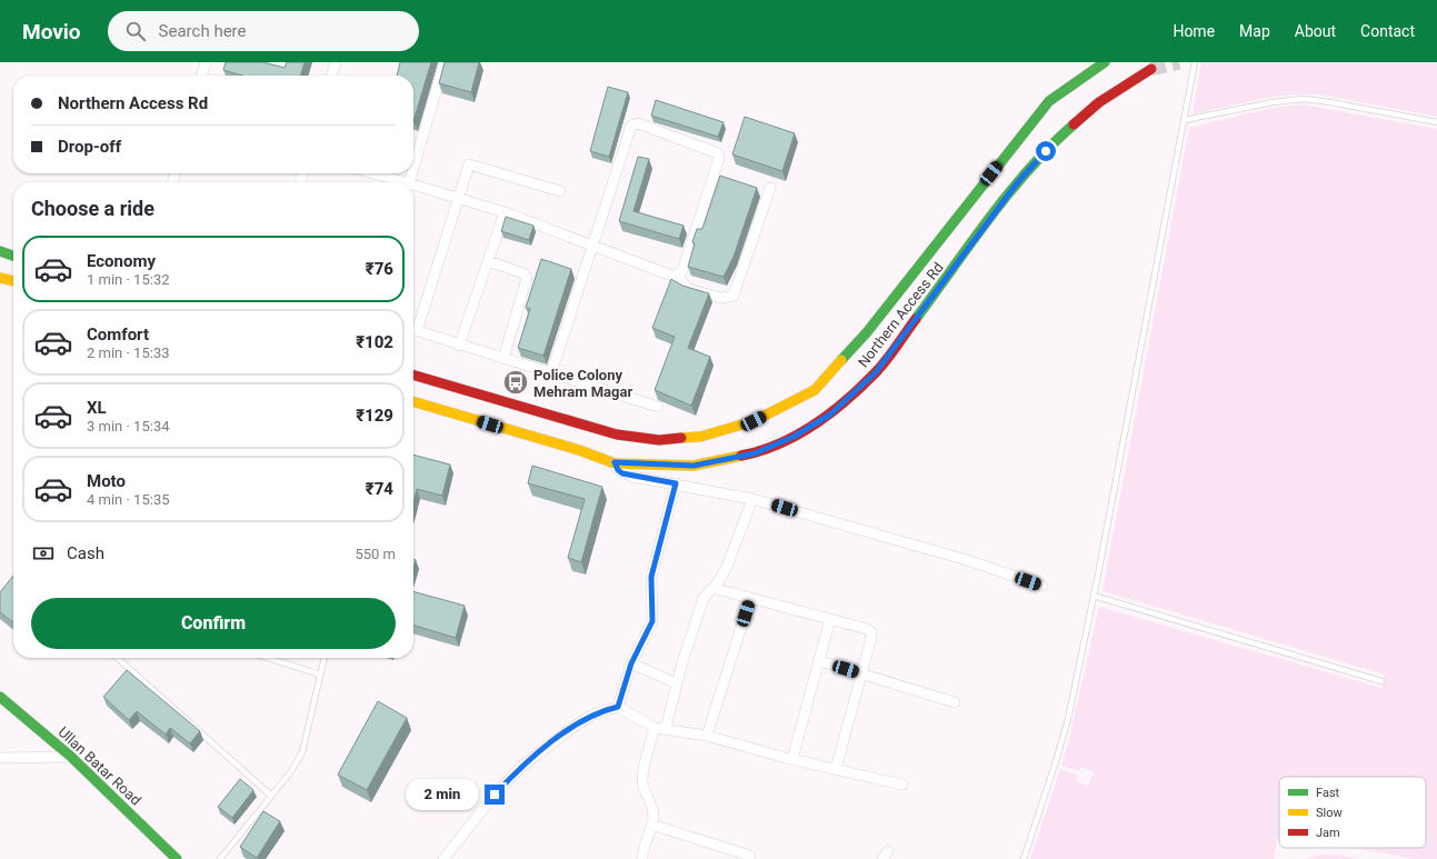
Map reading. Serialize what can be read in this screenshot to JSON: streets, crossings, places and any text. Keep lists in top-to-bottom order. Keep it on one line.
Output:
{"streets":{"main road":["Northern Access Rd","Ullan Batar Road"]},"places":{"bus stop":["Police Colony Mehram Magar"]},"legend":["Fast","Slow","Jam"],"page":{"header":"Movio","search":"Search here","nav":["Home","Map","About","Contact"],"banner":["Northern Access Rd","Drop-off"],"heading":"Choose a ride","list":[{"name":"Economy","note":"1 min · 15:32","value":"₹76"},{"name":"Comfort","note":"2 min · 15:33","value":"₹102"},{"name":"XL","note":"3 min · 15:34","value":"₹129"},{"name":"Moto","note":"4 min · 15:35","value":"₹74"}],"pay":["Cash","550 m"],"buttons":"Confirm","bubble":"2 min"}}
